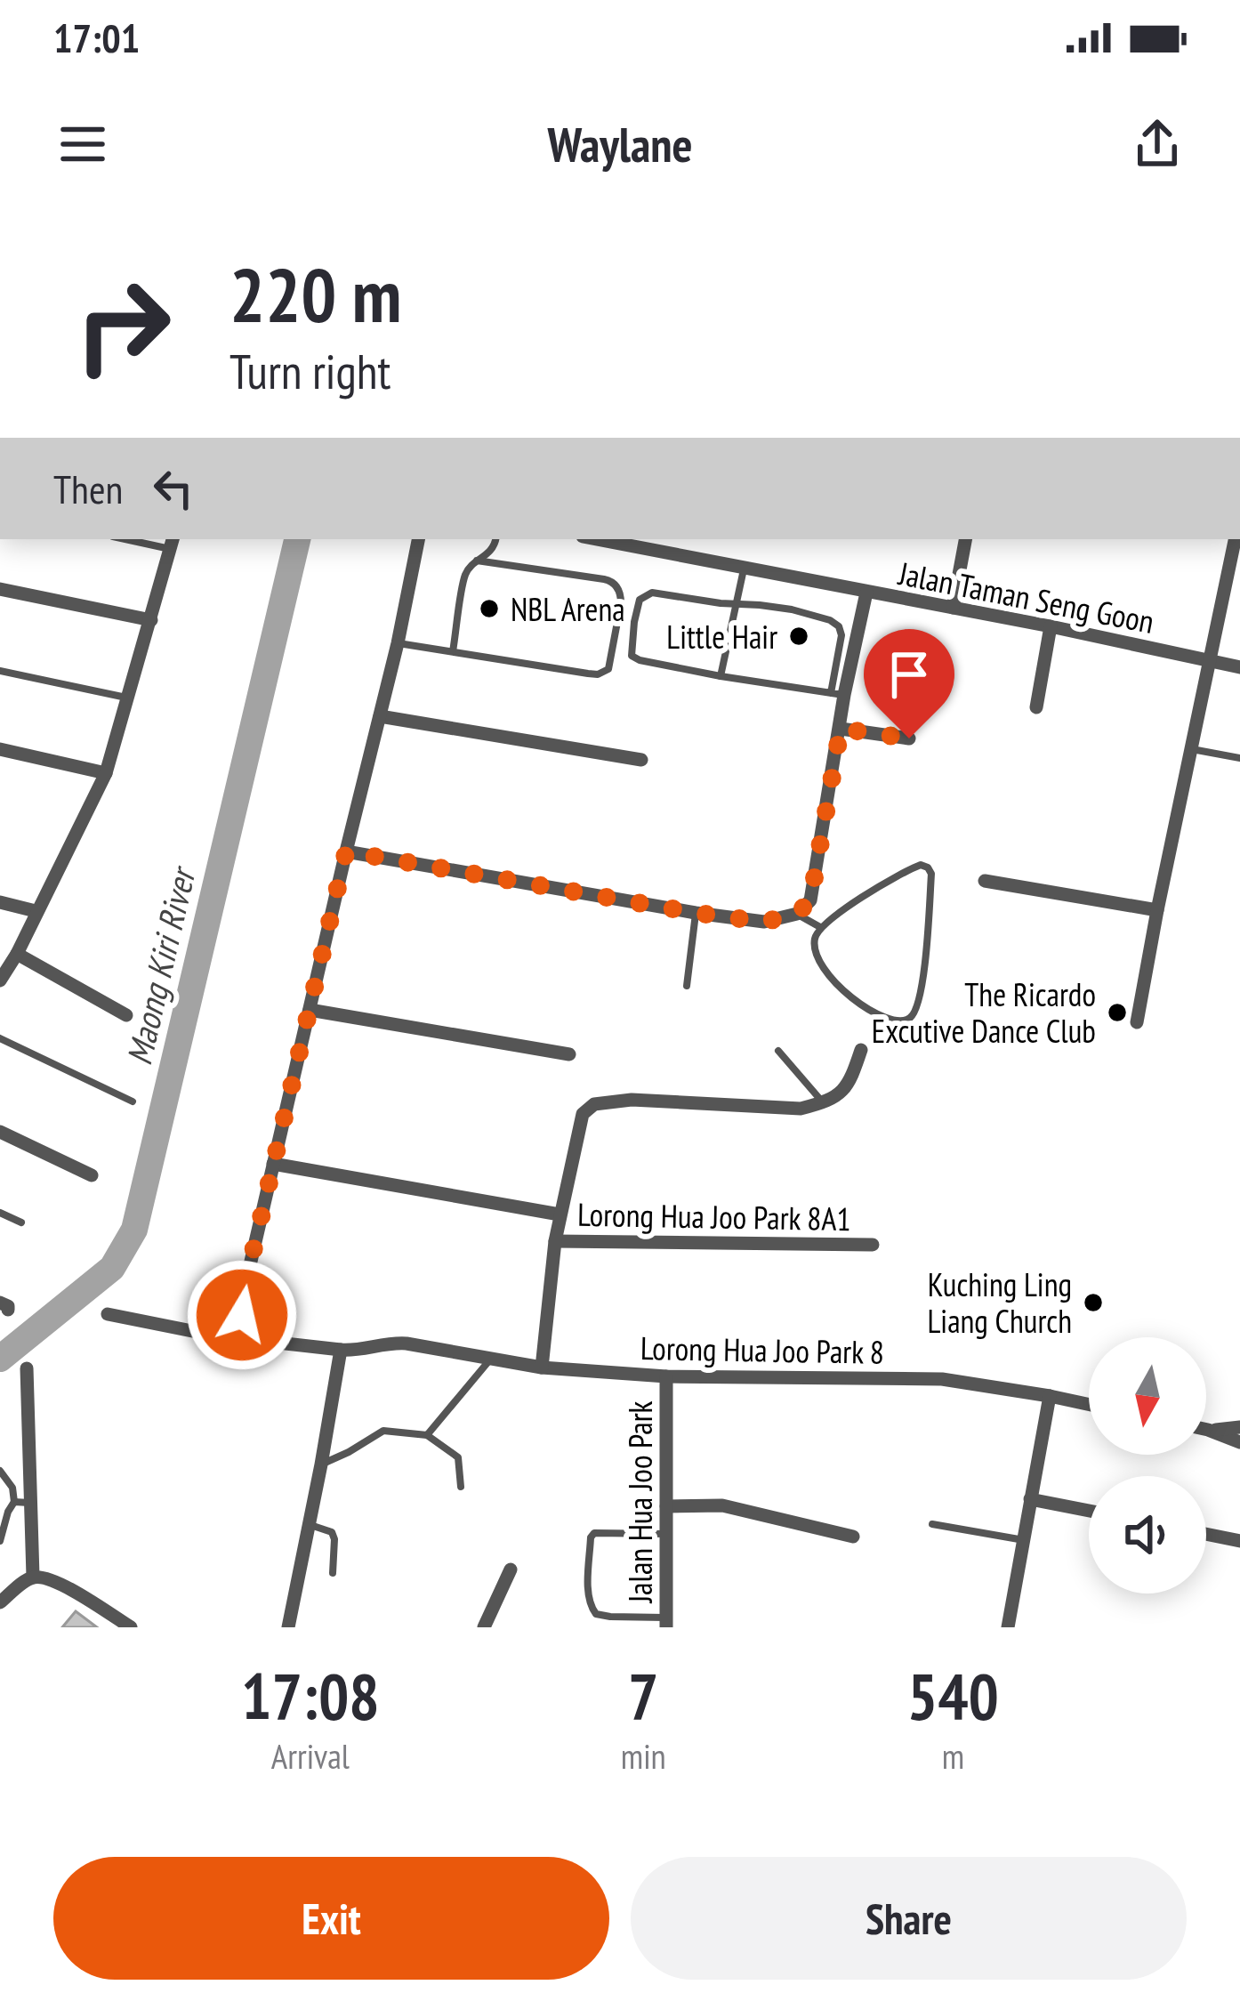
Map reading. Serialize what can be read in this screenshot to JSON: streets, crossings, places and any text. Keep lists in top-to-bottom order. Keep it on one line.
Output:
{"streets":{"street":["Jalan Taman Seng Goon","Lorong Hua Joo Park 8A1","Lorong Hua Joo Park 8","Jalan Hua Joo Park"]},"crossings":[["Lorong Hua Joo Park 8","Jalan Hua Joo Park"]],"water":["Maong Kiri River"],"places":["NBL Arena","Little Hair","The Ricardo Excutive Dance Club","Kuching Ling Liang Church"],"north":"bottom","page":{"status":"17:01","header":"Waylane","turn":["220 m","Turn right"],"then":"Then","eta":["17:08","Arrival","7","min","540","m"],"buttons":["Exit","Share"]}}
